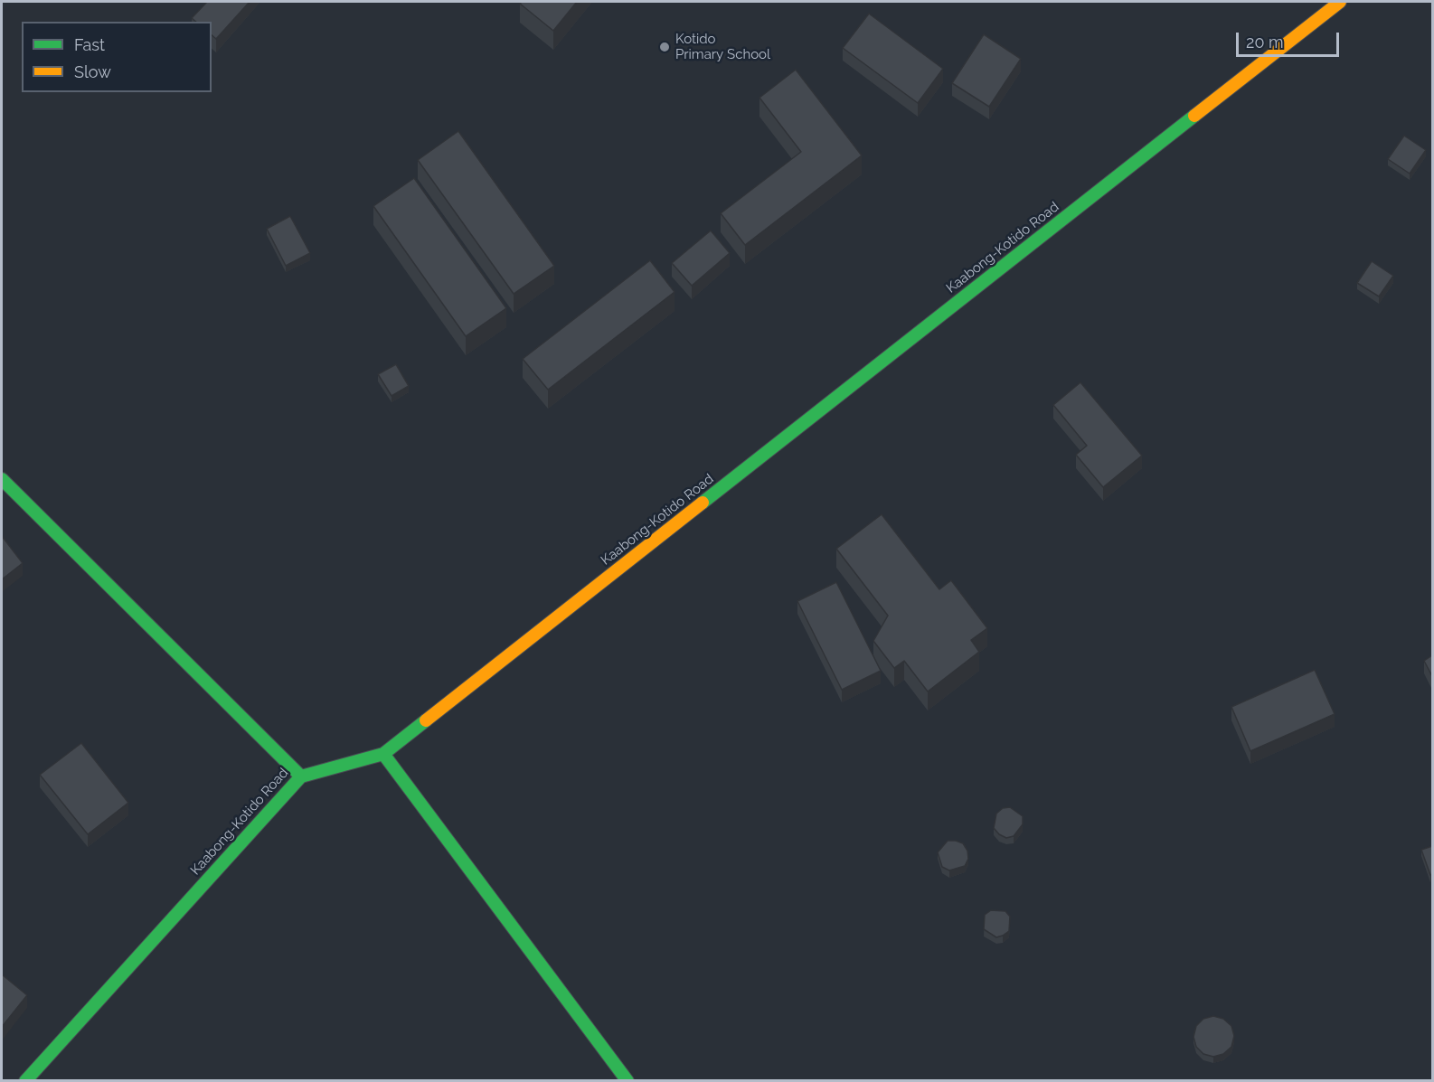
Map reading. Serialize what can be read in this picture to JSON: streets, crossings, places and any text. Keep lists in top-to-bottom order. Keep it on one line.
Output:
{"streets":{"main road":["Kaabong-Kotido Road"]},"places":["Kotido Primary School"],"legend":["Fast","Slow"],"scale_bar":"20 m"}
